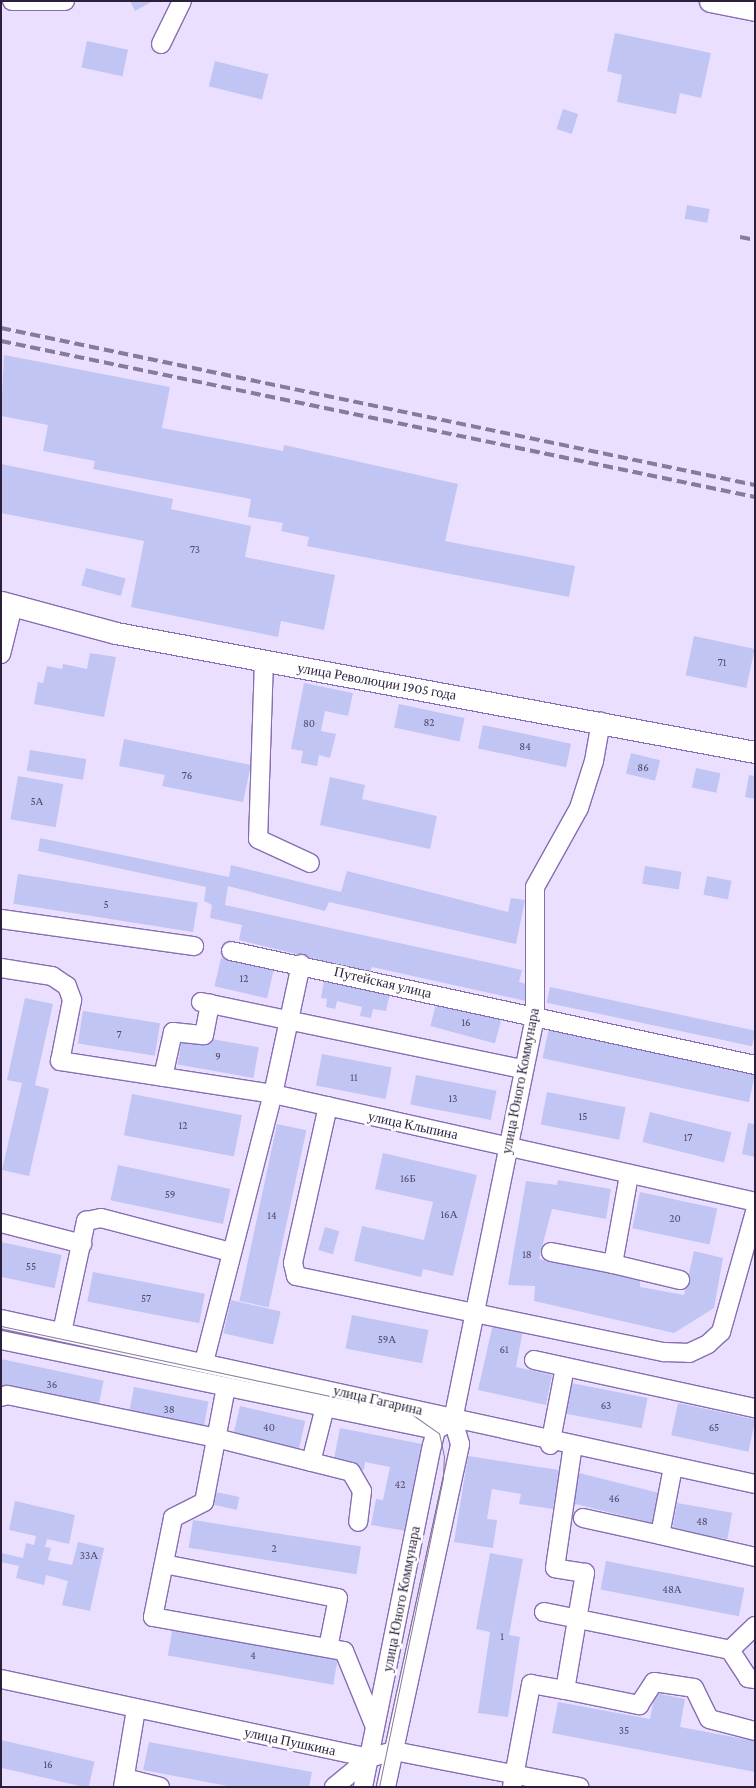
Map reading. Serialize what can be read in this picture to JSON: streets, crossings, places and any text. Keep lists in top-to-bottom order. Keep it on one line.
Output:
{"streets":{"main road":["улица Революции 1905 года"],"street":["Путейская улица","улица Юного Коммунара","улица Клыпина","улица Гагарина","улица Пушкина"]},"crossings":[["улица Революции 1905 года","улица Юного Коммунара"],["Путейская улица","улица Юного Коммунара"],["улица Юного Коммунара","улица Клыпина"],["улица Юного Коммунара","улица Гагарина"],["улица Юного Коммунара","улица Пушкина"]],"house_numbers":["73","71","82","80","84","86","76","5А","5","12","16","7","9","11","13","15","12","17","16Б","59","16А","14","20","18","55","57","59А","61","36","63","38","40","65","42","46","48","2","33А","48А","1","4","35","16"]}
